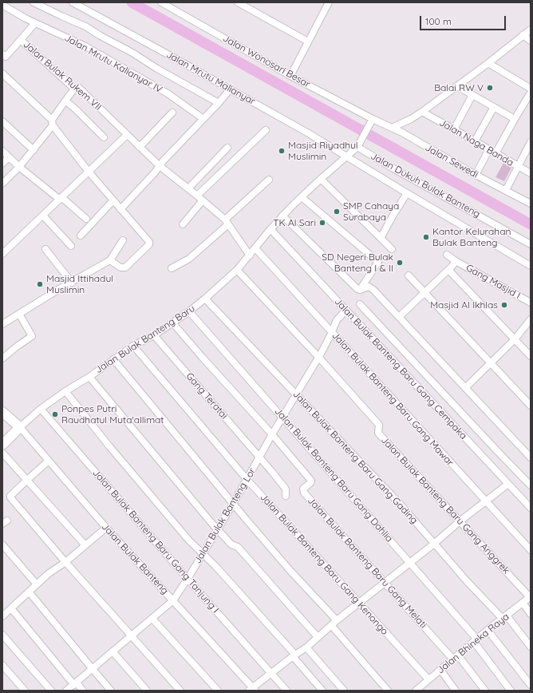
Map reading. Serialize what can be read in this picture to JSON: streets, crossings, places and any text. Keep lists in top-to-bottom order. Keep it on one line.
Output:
{"streets":{"street":["Jalan Wonosari Besar","Jalan Mrutu Kalianyar IV","Jalan Bulak Rukem VII","Jalan Mrutu Malianyar","Jalan Naga Banda","Jalan Sewedi","Jalan Dukuh Bulak Banteng","Gang Masjid I","Jalan Bulak Banteng Baru","Jalan Bulak Banteng Baru Gang Cempaka","Gang Teratai","Jalan Bulak Banteng Baru Gang Mawar","Jalan Bulak Banteng Baru Gang Gading","Jalan Bulak Banteng Baru Gang Dahlia","Jalan Bulak Banteng Baru Gang Anggrek","Jalan Bulak Banteng Lor","Jalan Bulak Banteng Baru Gang Tanjung I","Jalan Bulak Banteng","Jalan Bulak Banteng Baru Gang Melati","Jalan Bulak Banteng Baru Gang Kenongo","Jalan Bhineka Raya"]},"crossings":[["Jalan Wonosari Besar","Jalan Sewedi"],["Jalan Wonosari Besar","Jalan Bulak Banteng Baru"],["Jalan Bulak Rukem VII","Jalan Bulak Banteng Baru"],["Jalan Mrutu Malianyar","Jalan Bulak Banteng Baru"],["Jalan Sewedi","Jalan Bulak Banteng Baru"],["Jalan Dukuh Bulak Banteng","Jalan Bulak Banteng Baru"],["Jalan Bulak Banteng Baru","Jalan Bulak Banteng Baru Gang Cempaka"],["Jalan Bulak Banteng Baru","Gang Teratai"],["Jalan Bulak Banteng Baru","Jalan Bulak Banteng Baru Gang Mawar"],["Jalan Bulak Banteng Baru","Jalan Bulak Banteng Baru Gang Gading"],["Jalan Bulak Banteng Baru","Jalan Bulak Banteng Baru Gang Dahlia"],["Jalan Bulak Banteng Baru","Jalan Bulak Banteng Baru Gang Anggrek"],["Jalan Bulak Banteng Baru","Jalan Bulak Banteng Baru Gang Tanjung I"],["Jalan Bulak Banteng Baru","Jalan Bulak Banteng"],["Jalan Bulak Banteng Baru","Jalan Bulak Banteng Baru Gang Melati"],["Jalan Bulak Banteng Baru","Jalan Bulak Banteng Baru Gang Kenongo"],["Jalan Bulak Banteng Baru Gang Cempaka","Jalan Bulak Banteng Lor"],["Gang Teratai","Jalan Bulak Banteng Lor"],["Jalan Bulak Banteng Baru Gang Mawar","Jalan Bulak Banteng Lor"],["Jalan Bulak Banteng Baru Gang Gading","Jalan Bulak Banteng Lor"],["Jalan Bulak Banteng Baru Gang Gading","Jalan Bhineka Raya"],["Jalan Bulak Banteng Baru Gang Dahlia","Jalan Bulak Banteng Lor"],["Jalan Bulak Banteng Baru Gang Dahlia","Jalan Bhineka Raya"],["Jalan Bulak Banteng Baru Gang Anggrek","Jalan Bulak Banteng Lor"],["Jalan Bulak Banteng Baru Gang Anggrek","Jalan Bhineka Raya"],["Jalan Bulak Banteng Lor","Jalan Bulak Banteng Baru Gang Tanjung I"],["Jalan Bulak Banteng Lor","Jalan Bulak Banteng"],["Jalan Bulak Banteng Lor","Jalan Bulak Banteng Baru Gang Melati"],["Jalan Bulak Banteng Lor","Jalan Bulak Banteng Baru Gang Kenongo"],["Jalan Bulak Banteng Baru Gang Melati","Jalan Bhineka Raya"],["Jalan Bulak Banteng Baru Gang Kenongo","Jalan Bhineka Raya"]],"places":["Balai RW V","Masjid Riyadhul Muslimin","SMP Cahaya Surabaya","TK Al Sari","Kantor Kelurahan Bulak Banteng","SD Negeri Bulak Banteng I & II","Masjid Ittihadul Muslimin","Masjid Al Ikhlas","Ponpes Putri Raudhatul Muta'allimat"],"scale_bar":"100 m"}
